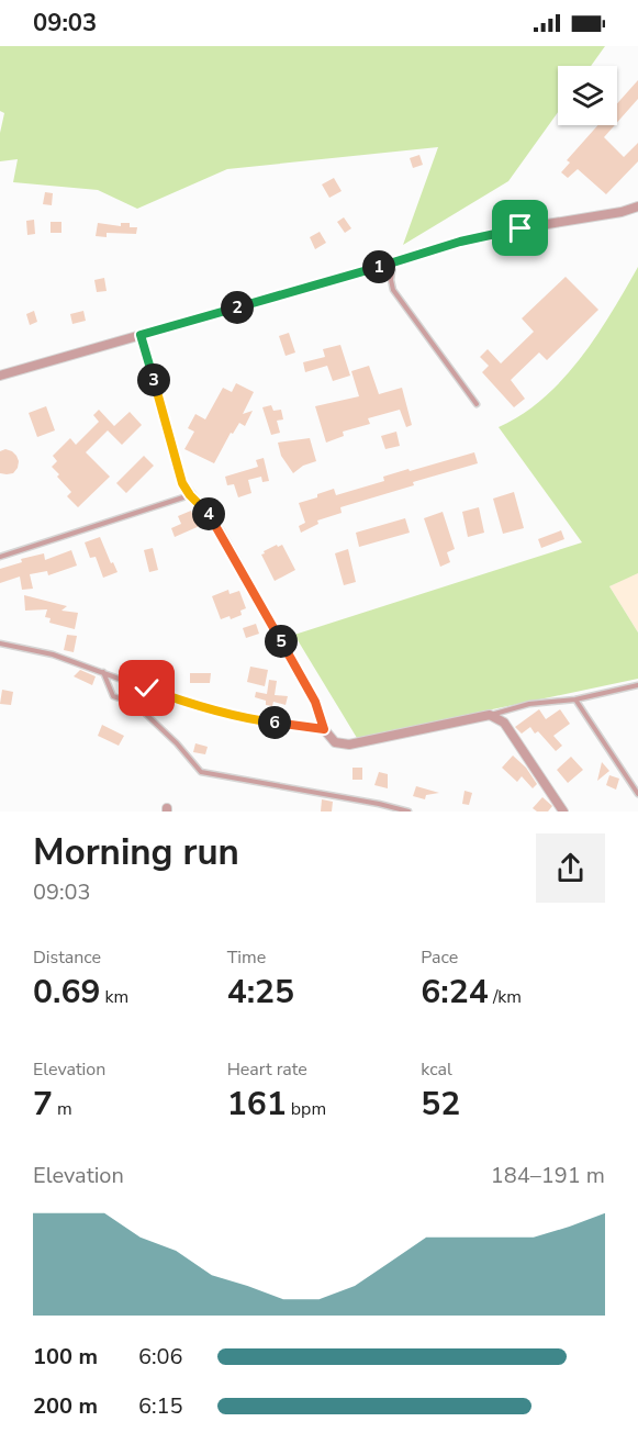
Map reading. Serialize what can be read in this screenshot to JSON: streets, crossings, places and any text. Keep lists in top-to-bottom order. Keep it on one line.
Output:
{"page":{"status":"09:03","pins":["1","2","3","4","5","6"],"heading":["Morning run","09:03"],"stats":[["Distance","0.69 km"],["Time","4:25"],["Pace","6:24 /km"],["Elevation","7 m"],["Heart rate","161 bpm"],["kcal","52"]],"chart":["Elevation","184–191 m"],"list":[{"name":"100 m","note":"6:06"},{"name":"200 m","note":"6:15"}]}}
